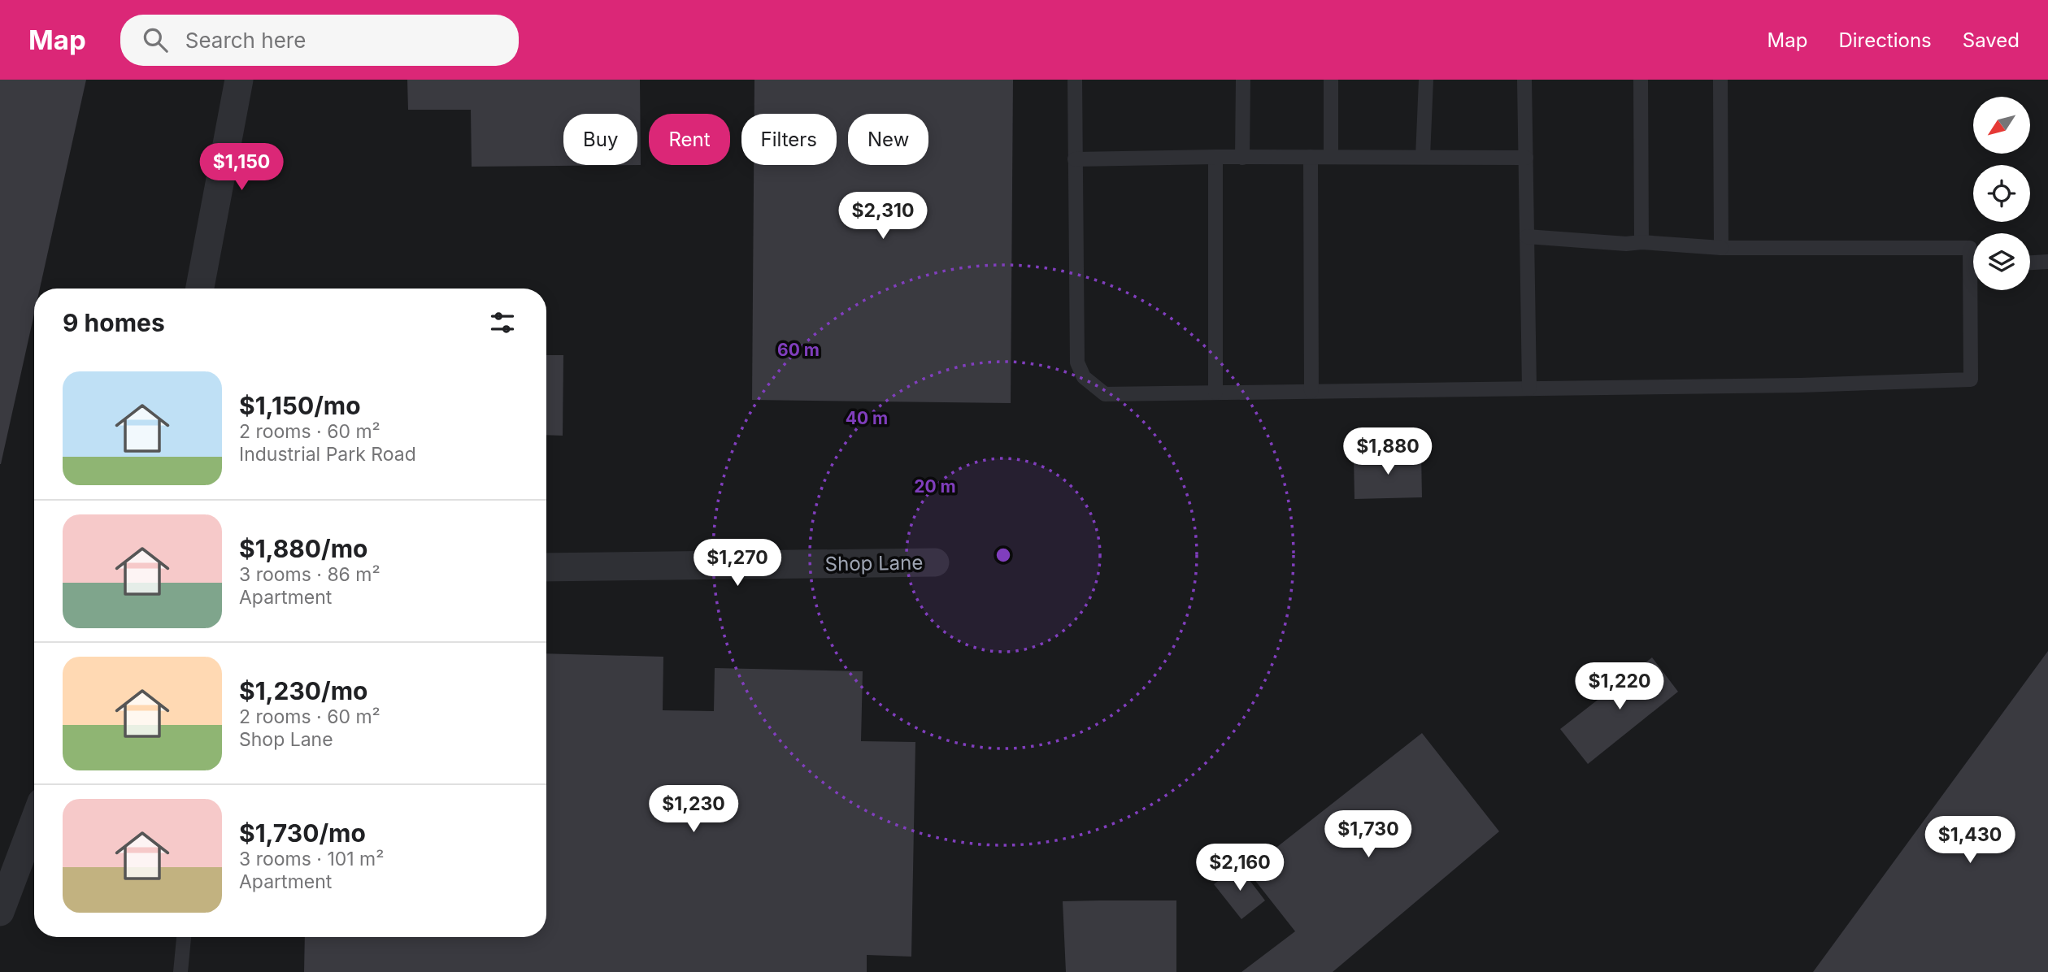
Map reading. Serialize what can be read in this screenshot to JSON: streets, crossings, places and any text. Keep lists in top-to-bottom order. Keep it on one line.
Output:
{"streets":{"street":["Shop Lane"]},"north":"bottom left","page":{"header":"Map","search":"Search here","nav":["Map","Directions","Saved"],"chip":["Buy","Rent","Filters","New"],"price":["$1,150","$2,310","$1,880","$1,270","$1,220","$1,230","$1,730","$1,430","$2,160"],"heading":"9 homes","list":[{"name":"$1,150/mo","note":"2 rooms · 60 m² · Industrial Park Road"},{"name":"$1,880/mo","note":"3 rooms · 86 m² · Apartment"},{"name":"$1,230/mo","note":"2 rooms · 60 m² · Shop Lane"},{"name":"$1,730/mo","note":"3 rooms · 101 m² · Apartment"}]},"rings":["60 m","40 m","20 m"]}
